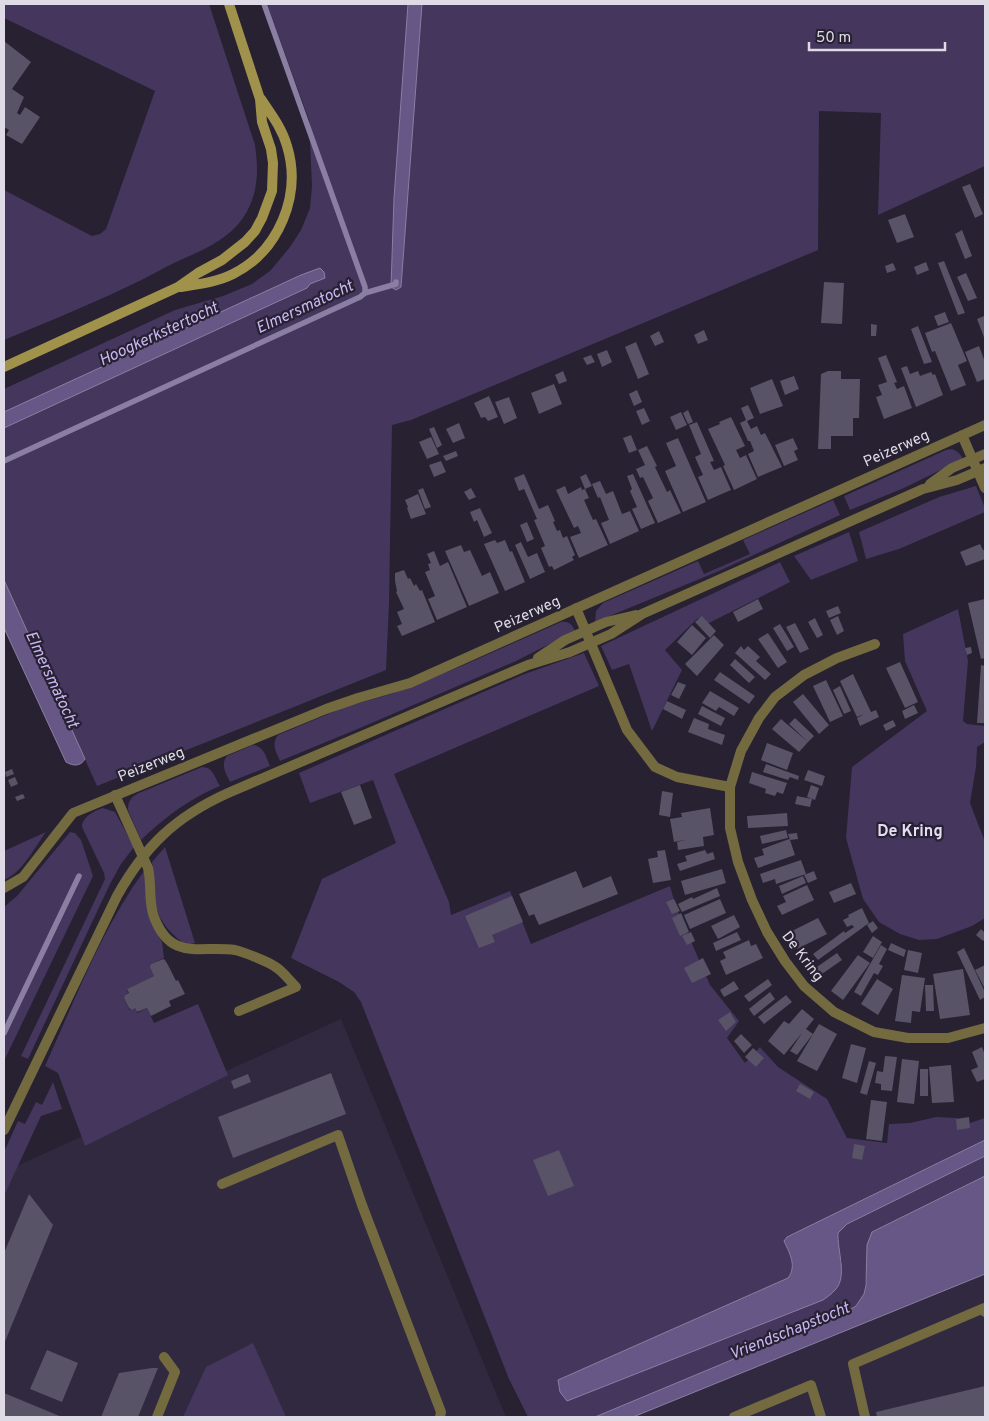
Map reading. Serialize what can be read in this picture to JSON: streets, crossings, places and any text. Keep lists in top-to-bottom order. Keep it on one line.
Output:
{"streets":{"street":["Peizerweg","De Kring"]},"districts":["De Kring"],"water":["Elmersmatocht","Hoogkerkstertocht","Vriendschapstocht"],"scale_bar":"50 m"}
